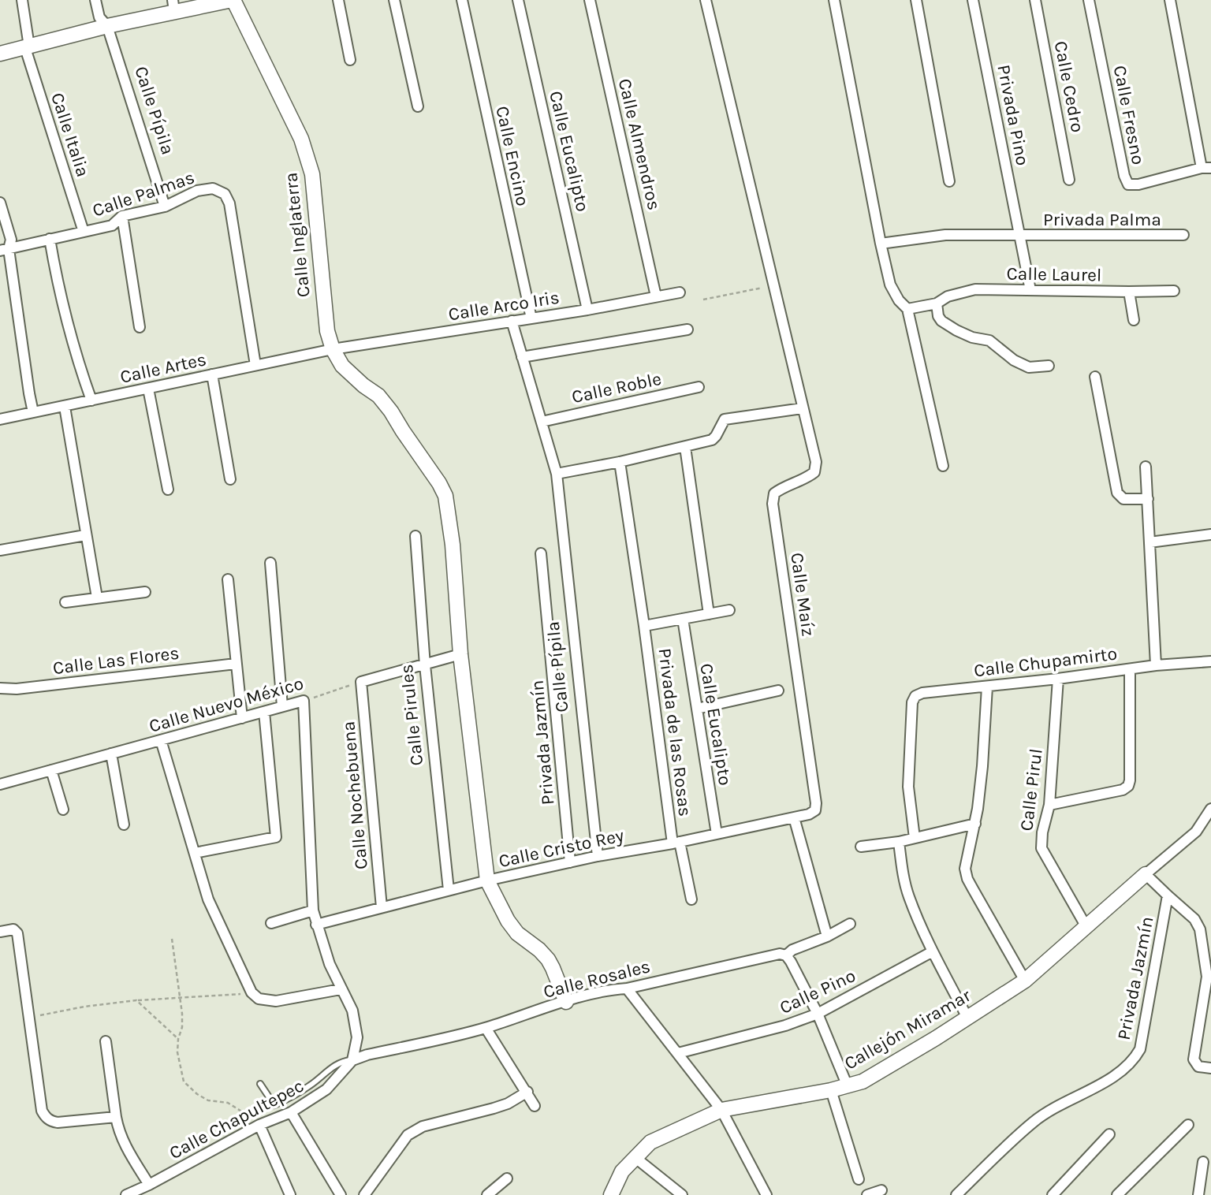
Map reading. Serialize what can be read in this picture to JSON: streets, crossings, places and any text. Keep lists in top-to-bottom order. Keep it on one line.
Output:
{"streets":{"street":["Calle Cedro","Calle Pípila","Privada Pino","Calle Fresno","Calle Italia","Calle Almendros","Calle Eucalipto","Calle Encino","Calle Palmas","Privada Palma","Calle Inglaterra","Calle Laurel","Calle Arco Iris","Calle Artes","Calle Roble","Calle Maíz","Calle Las Flores","Calle Chupamirto","Calle Nuevo México","Calle Pirules","Privada de las Rosas","Privada Jazmín","Calle Pirul","Calle Nochebuena","Calle Cristo Rey","Calle Rosales","Calle Pino","Callejón Miramar","Calle Chapultepec"]},"crossings":[["Calle Pípila","Calle Palmas"],["Calle Pípila","Calle Cristo Rey"],["Privada Pino","Privada Palma"],["Privada Pino","Calle Laurel"],["Calle Italia","Calle Palmas"],["Calle Almendros","Calle Arco Iris"],["Calle Eucalipto","Calle Arco Iris"],["Calle Eucalipto","Calle Cristo Rey"],["Calle Encino","Calle Arco Iris"],["Calle Palmas","Calle Artes"],["Calle Inglaterra","Calle Arco Iris"],["Calle Inglaterra","Calle Artes"],["Calle Arco Iris","Calle Artes"],["Calle Maíz","Calle Cristo Rey"],["Calle Chupamirto","Calle Pirul"],["Calle Nuevo México","Calle Nochebuena"],["Calle Pirules","Calle Cristo Rey"],["Privada de las Rosas","Calle Cristo Rey"],["Privada Jazmín","Calle Cristo Rey"],["Calle Pirul","Callejón Miramar"],["Calle Nochebuena","Calle Cristo Rey"],["Calle Rosales","Calle Chapultepec"]]}
